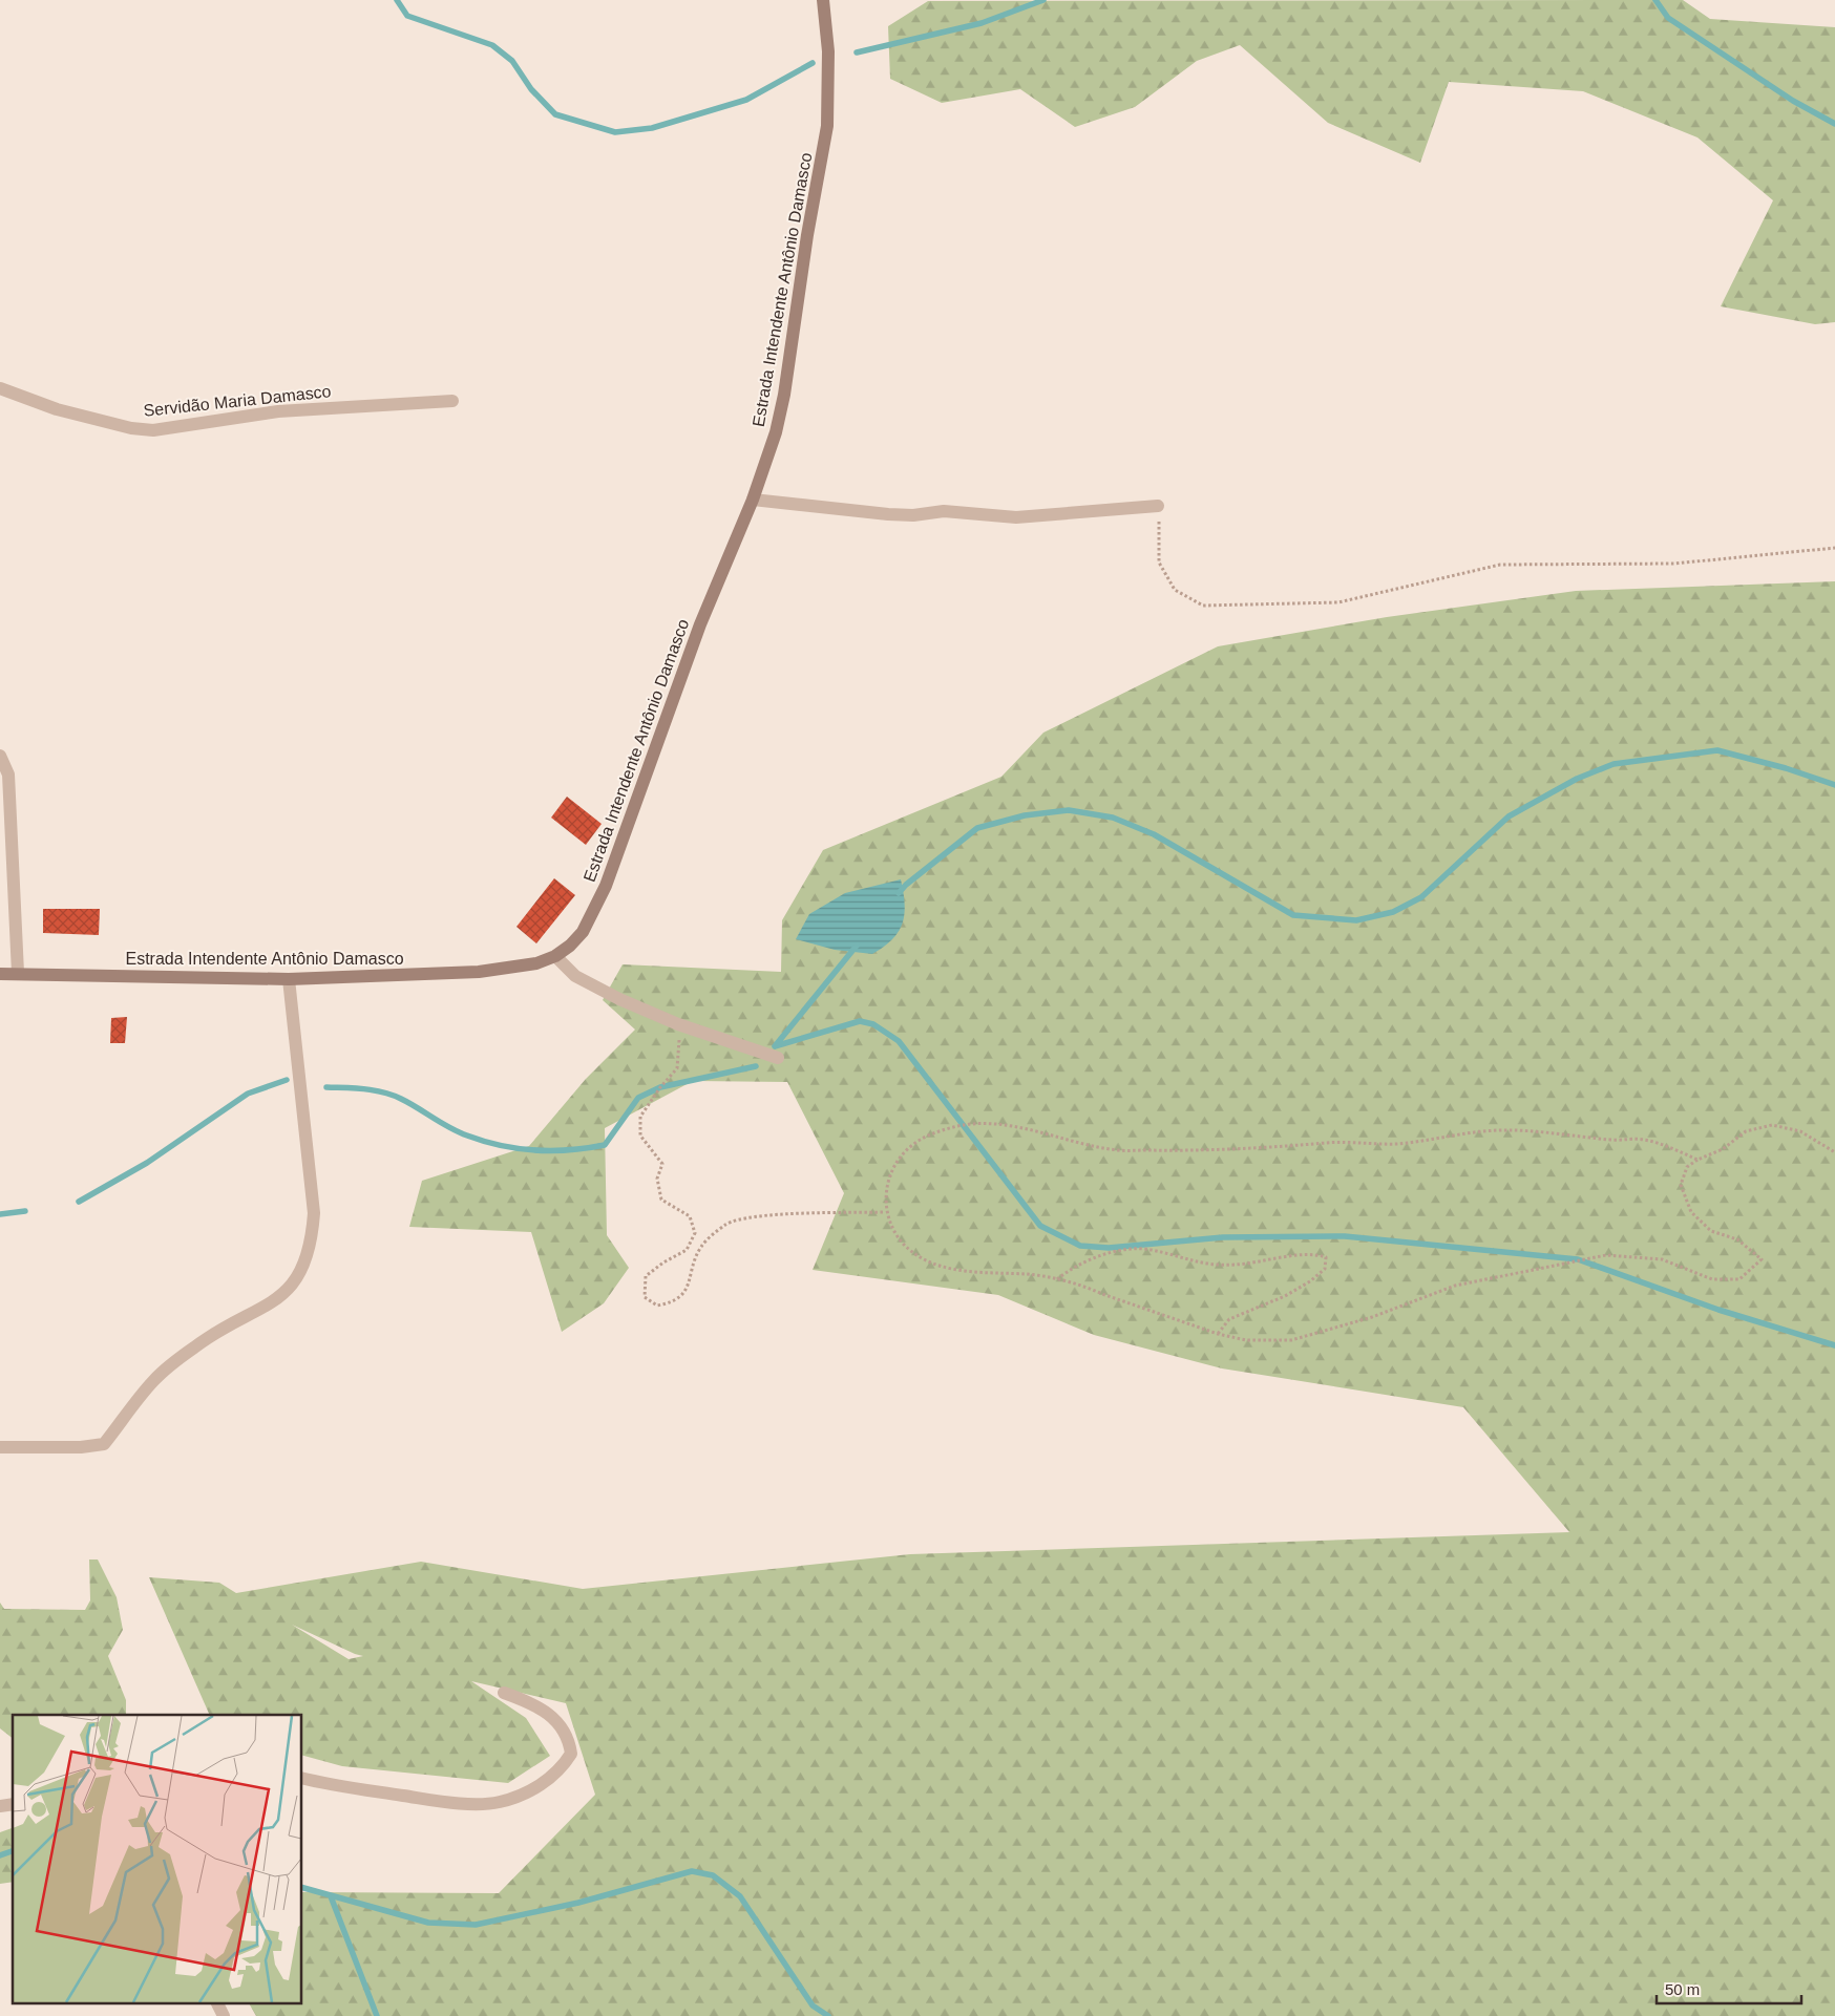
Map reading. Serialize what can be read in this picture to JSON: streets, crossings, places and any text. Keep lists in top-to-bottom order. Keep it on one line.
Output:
{"streets":{"main road":["Estrada Intendente Antônio Damasco"],"street":["Servidão Maria Damasco"]},"scale_bar":"50 m"}
